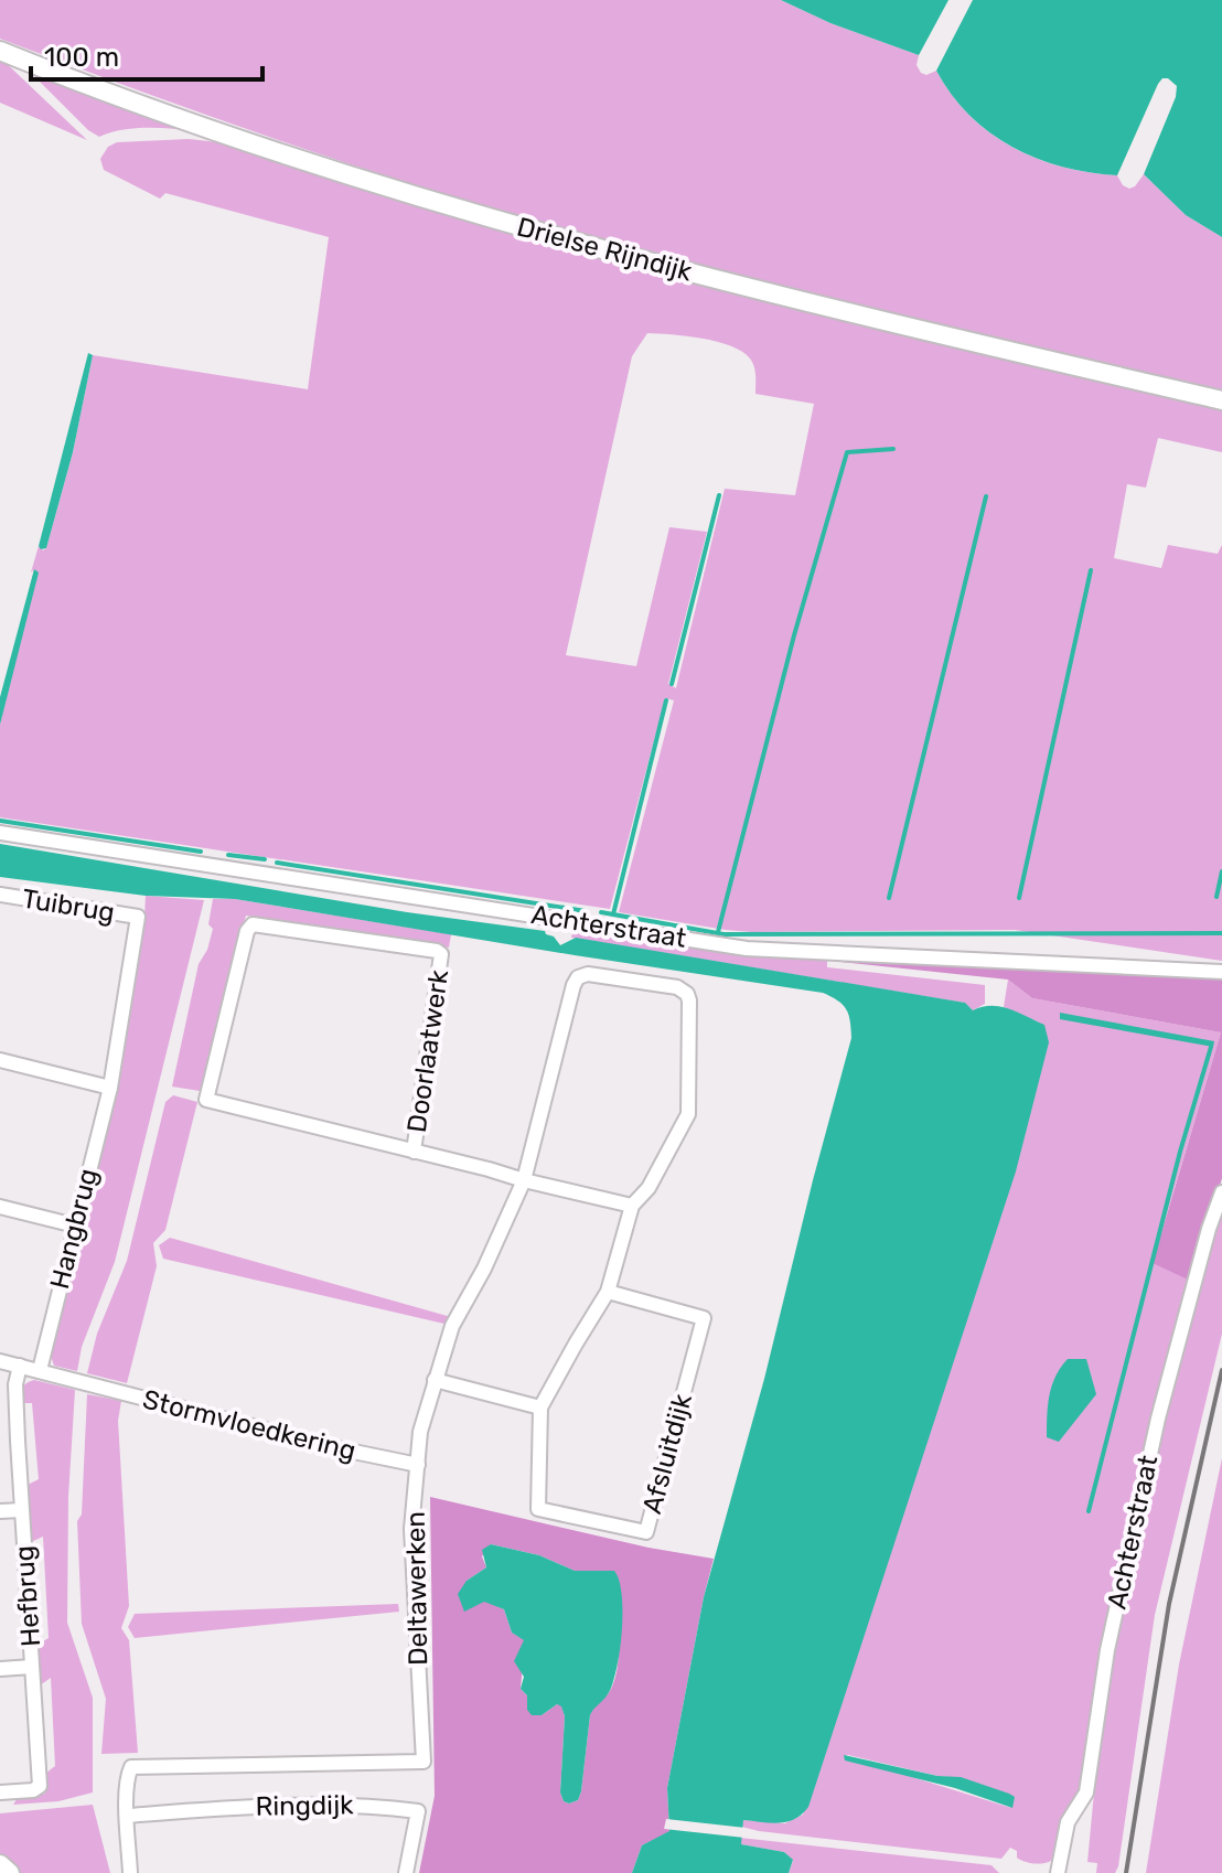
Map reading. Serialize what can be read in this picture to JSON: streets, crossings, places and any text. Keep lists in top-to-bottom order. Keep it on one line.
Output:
{"streets":{"street":["Drielse Rijndijk","Tuibrug","Achterstraat","Doorlaatwerk","Hangbrug","Stormvloedkering","Afsluitdijk","Deltawerken","Hefbrug","Ringdijk"]},"crossings":[["Tuibrug","Hangbrug"],["Hangbrug","Stormvloedkering"],["Stormvloedkering","Deltawerken"],["Stormvloedkering","Hefbrug"],["Afsluitdijk","Deltawerken"],["Deltawerken","Ringdijk"]],"scale_bar":"100 m"}
